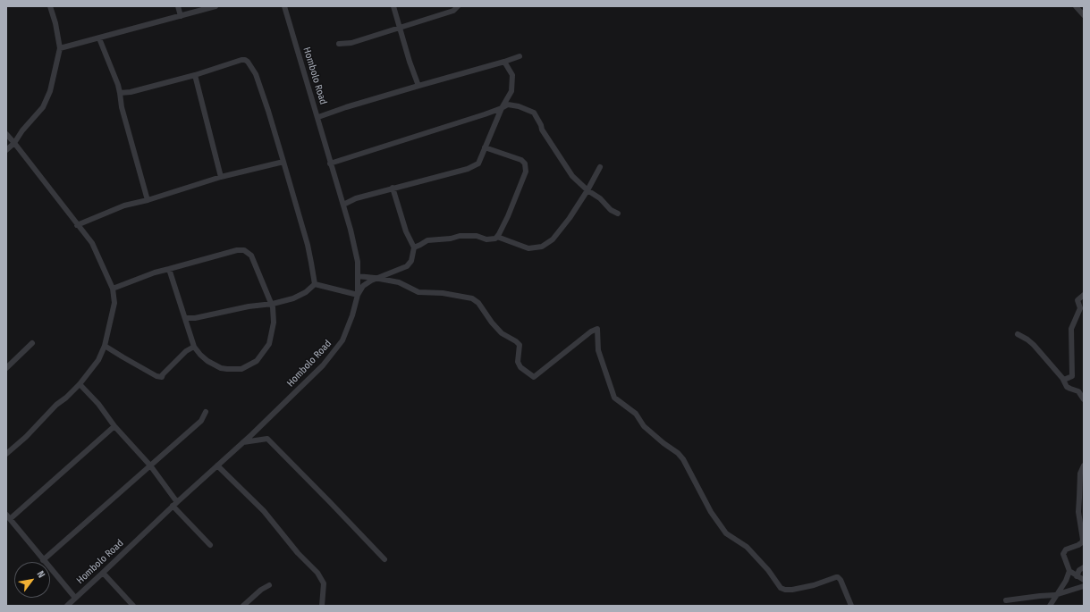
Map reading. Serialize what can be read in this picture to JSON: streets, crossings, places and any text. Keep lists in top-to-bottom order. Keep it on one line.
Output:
{"streets":{"street":["Hombolo Road"]},"north":"top right"}
